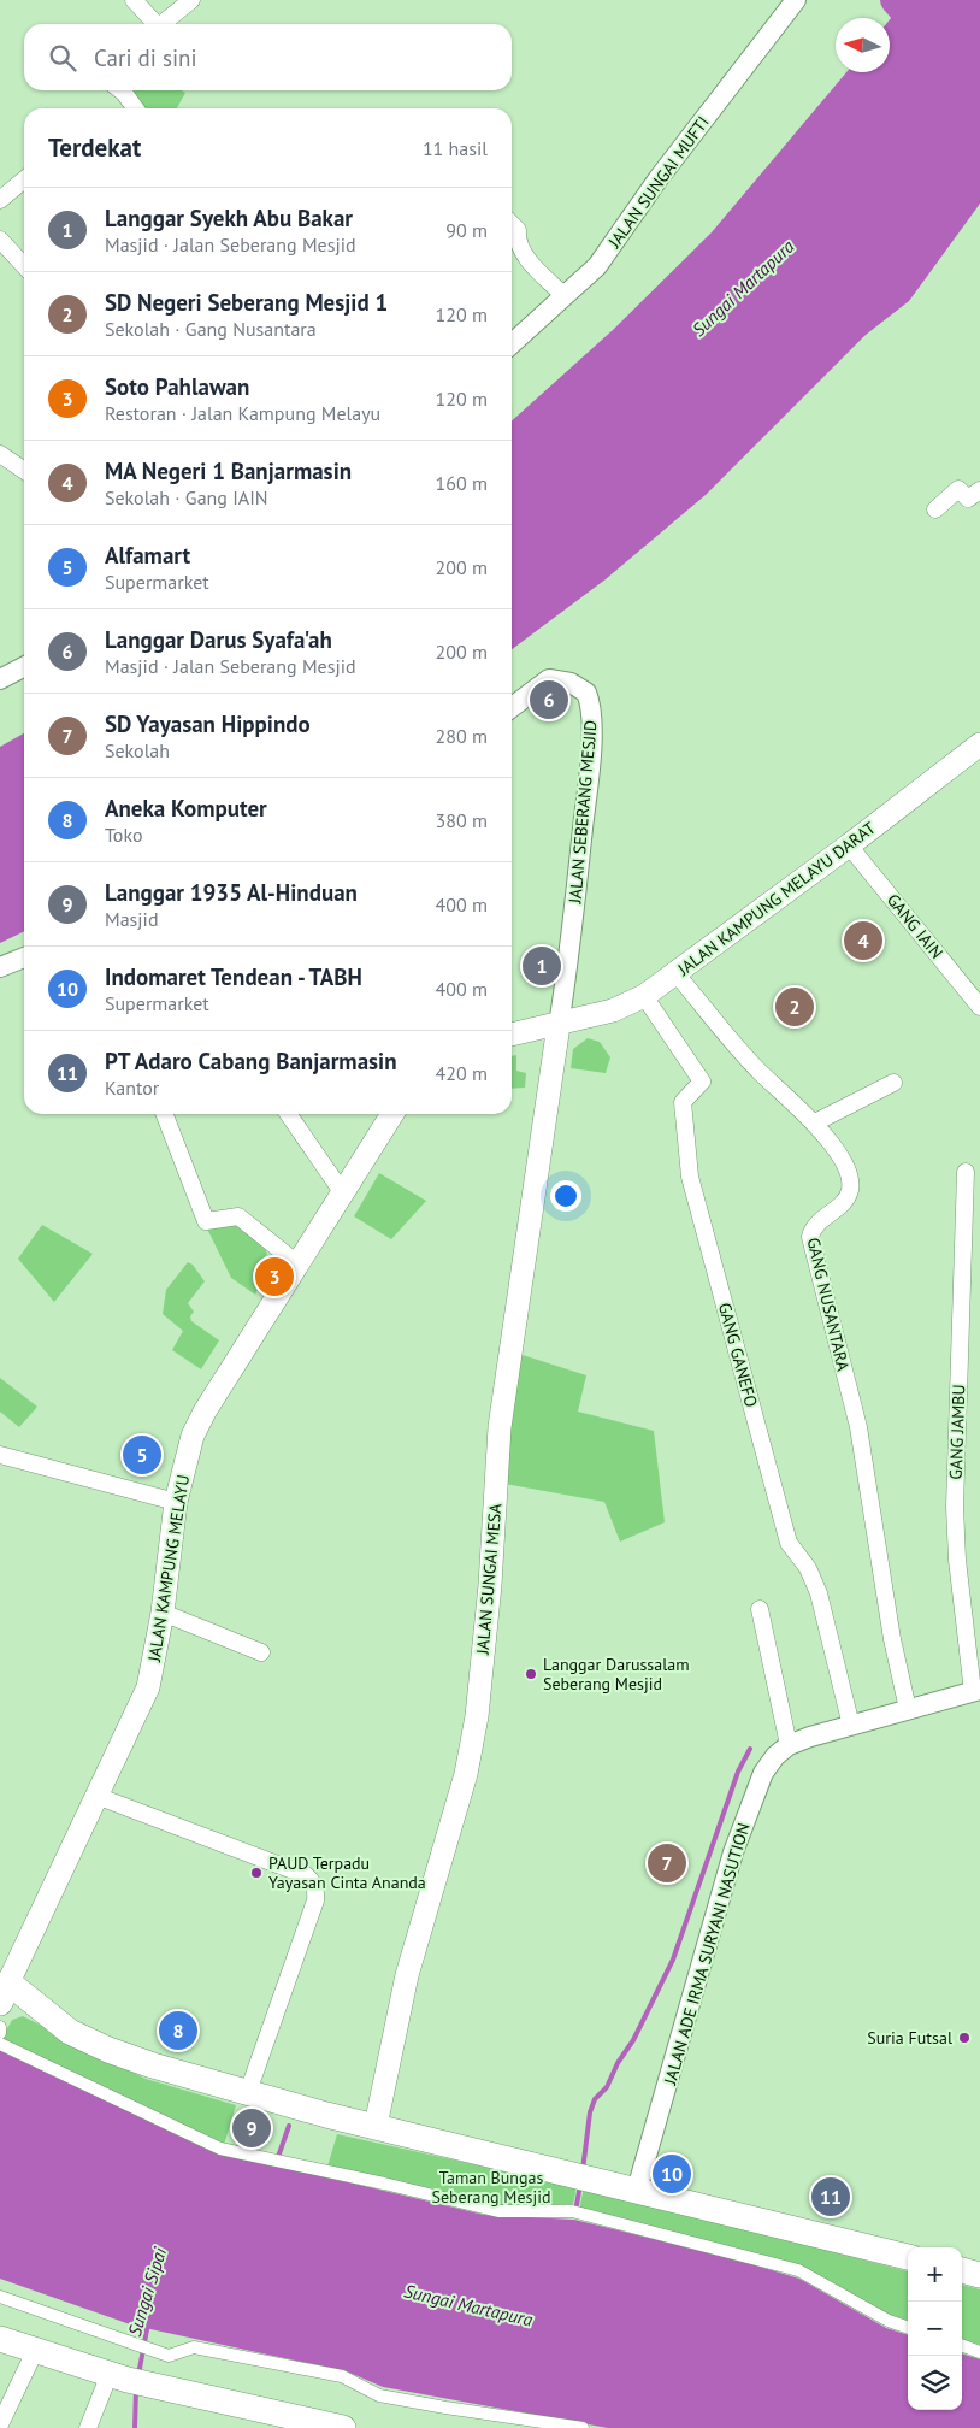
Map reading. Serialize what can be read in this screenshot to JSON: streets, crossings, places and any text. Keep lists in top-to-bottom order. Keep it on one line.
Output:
{"streets":{"main road":["JALAN KAMPUNG MELAYU DARAT","JALAN KAMPUNG MELAYU","JALAN SUNGAI MESA"],"street":["JALAN SUNGAI MUFTI","JALAN SEBERANG MESJID","GANG IAIN","GANG NUSANTARA","GANG GANEFO","GANG JAMBU","JALAN ADE IRMA SURYANI NASUTION"]},"crossings":[["JALAN SEBERANG MESJID","JALAN KAMPUNG MELAYU DARAT"],["JALAN SEBERANG MESJID","JALAN SUNGAI MESA"],["JALAN KAMPUNG MELAYU DARAT","GANG IAIN"],["JALAN KAMPUNG MELAYU DARAT","GANG NUSANTARA"],["JALAN KAMPUNG MELAYU DARAT","GANG GANEFO"],["JALAN KAMPUNG MELAYU DARAT","JALAN SUNGAI MESA"],["GANG NUSANTARA","JALAN ADE IRMA SURYANI NASUTION"],["GANG GANEFO","JALAN ADE IRMA SURYANI NASUTION"],["GANG JAMBU","JALAN ADE IRMA SURYANI NASUTION"]],"water":["Sungai Martapura","Sungai Sipai"],"parks":["Taman Bungas Seberang Mesjid"],"places":["Langgar Darussalam Seberang Mesjid","PAUD Terpadu Yayasan Cinta Ananda","Suria Futsal"],"north":"left","page":{"search":"Cari di sini","heading":["Terdekat","11 hasil"],"list":[{"mark":"1","name":"Langgar Syekh Abu Bakar","note":"Masjid · Jalan Seberang Mesjid","value":"90 m"},{"mark":"2","name":"SD Negeri Seberang Mesjid 1","note":"Sekolah · Gang Nusantara","value":"120 m"},{"mark":"3","name":"Soto Pahlawan","note":"Restoran · Jalan Kampung Melayu","value":"120 m"},{"mark":"4","name":"MA Negeri 1 Banjarmasin","note":"Sekolah · Gang IAIN","value":"160 m"},{"mark":"5","name":"Alfamart","note":"Supermarket","value":"200 m"},{"mark":"6","name":"Langgar Darus Syafa'ah","note":"Masjid · Jalan Seberang Mesjid","value":"200 m"},{"mark":"7","name":"SD Yayasan Hippindo","note":"Sekolah","value":"280 m"},{"mark":"8","name":"Aneka Komputer","note":"Toko","value":"380 m"},{"mark":"9","name":"Langgar 1935 Al-Hinduan","note":"Masjid","value":"400 m"},{"mark":"10","name":"Indomaret Tendean - TABH","note":"Supermarket","value":"400 m"},{"mark":"11","name":"PT Adaro Cabang Banjarmasin","note":"Kantor","value":"420 m"}],"pins":["6","4","1","2","3","5","7","8","9","10","11"],"map_buttons":["+","−"]}}
